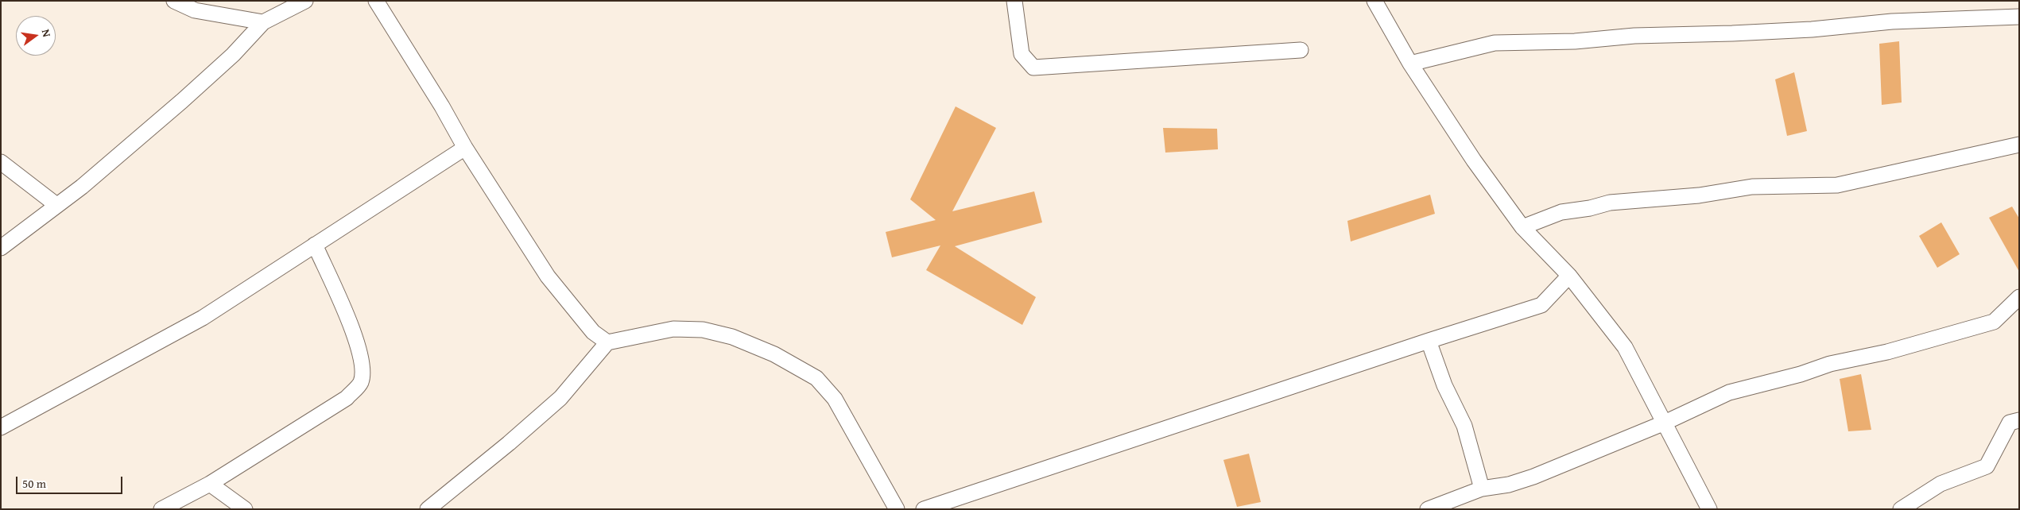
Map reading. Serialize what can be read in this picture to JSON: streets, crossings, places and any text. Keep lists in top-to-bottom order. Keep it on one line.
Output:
{"scale_bar":"50 m","north":"right"}
